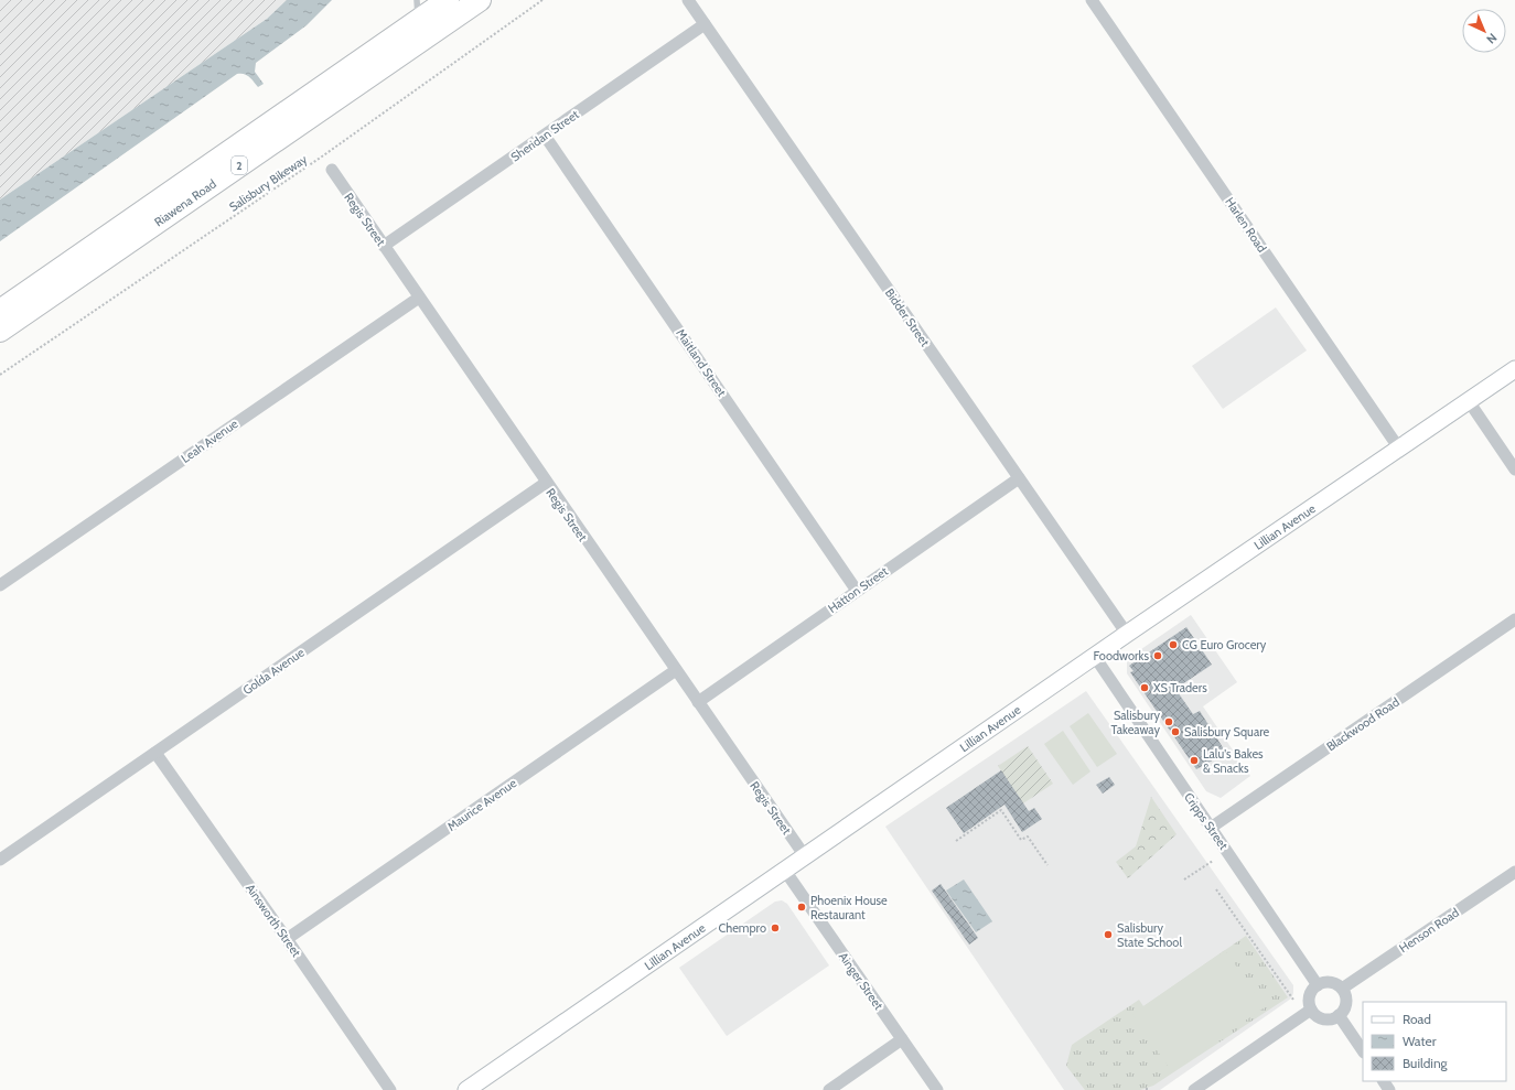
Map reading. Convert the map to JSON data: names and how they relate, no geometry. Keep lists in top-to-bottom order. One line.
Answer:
{"streets":{"highway":["2","Riawena Road"],"street":["Sheridan Street","Regis Street","Harlen Road","Bidder Street","Maitland Street","Leah Avenue","Lillian Avenue","Hatton Street","Golda Avenue","Blackwood Road","Maurice Avenue","Cripps Street","Ainsworth Street","Henson Road","Ainger Street"],"path":["Salisbury Bikeway"]},"crossings":[["Sheridan Street","Regis Street"],["Sheridan Street","Bidder Street"],["Sheridan Street","Maitland Street"],["Regis Street","Leah Avenue"],["Regis Street","Lillian Avenue"],["Regis Street","Hatton Street"],["Regis Street","Golda Avenue"],["Regis Street","Maurice Avenue"],["Harlen Road","Lillian Avenue"],["Bidder Street","Lillian Avenue"],["Bidder Street","Hatton Street"],["Maitland Street","Hatton Street"],["Lillian Avenue","Cripps Street"],["Lillian Avenue","Ainger Street"],["Golda Avenue","Ainsworth Street"],["Blackwood Road","Cripps Street"],["Maurice Avenue","Ainsworth Street"],["Cripps Street","Henson Road"]],"places":["CG Euro Grocery","Foodworks","XS Traders","Salisbury Takeaway","Salisbury Square","Lalu's Bakes & Snacks","Phoenix House Restaurant","Chempro","Salisbury State School"],"legend":["Road","Water","Building"],"north":"bottom right"}
